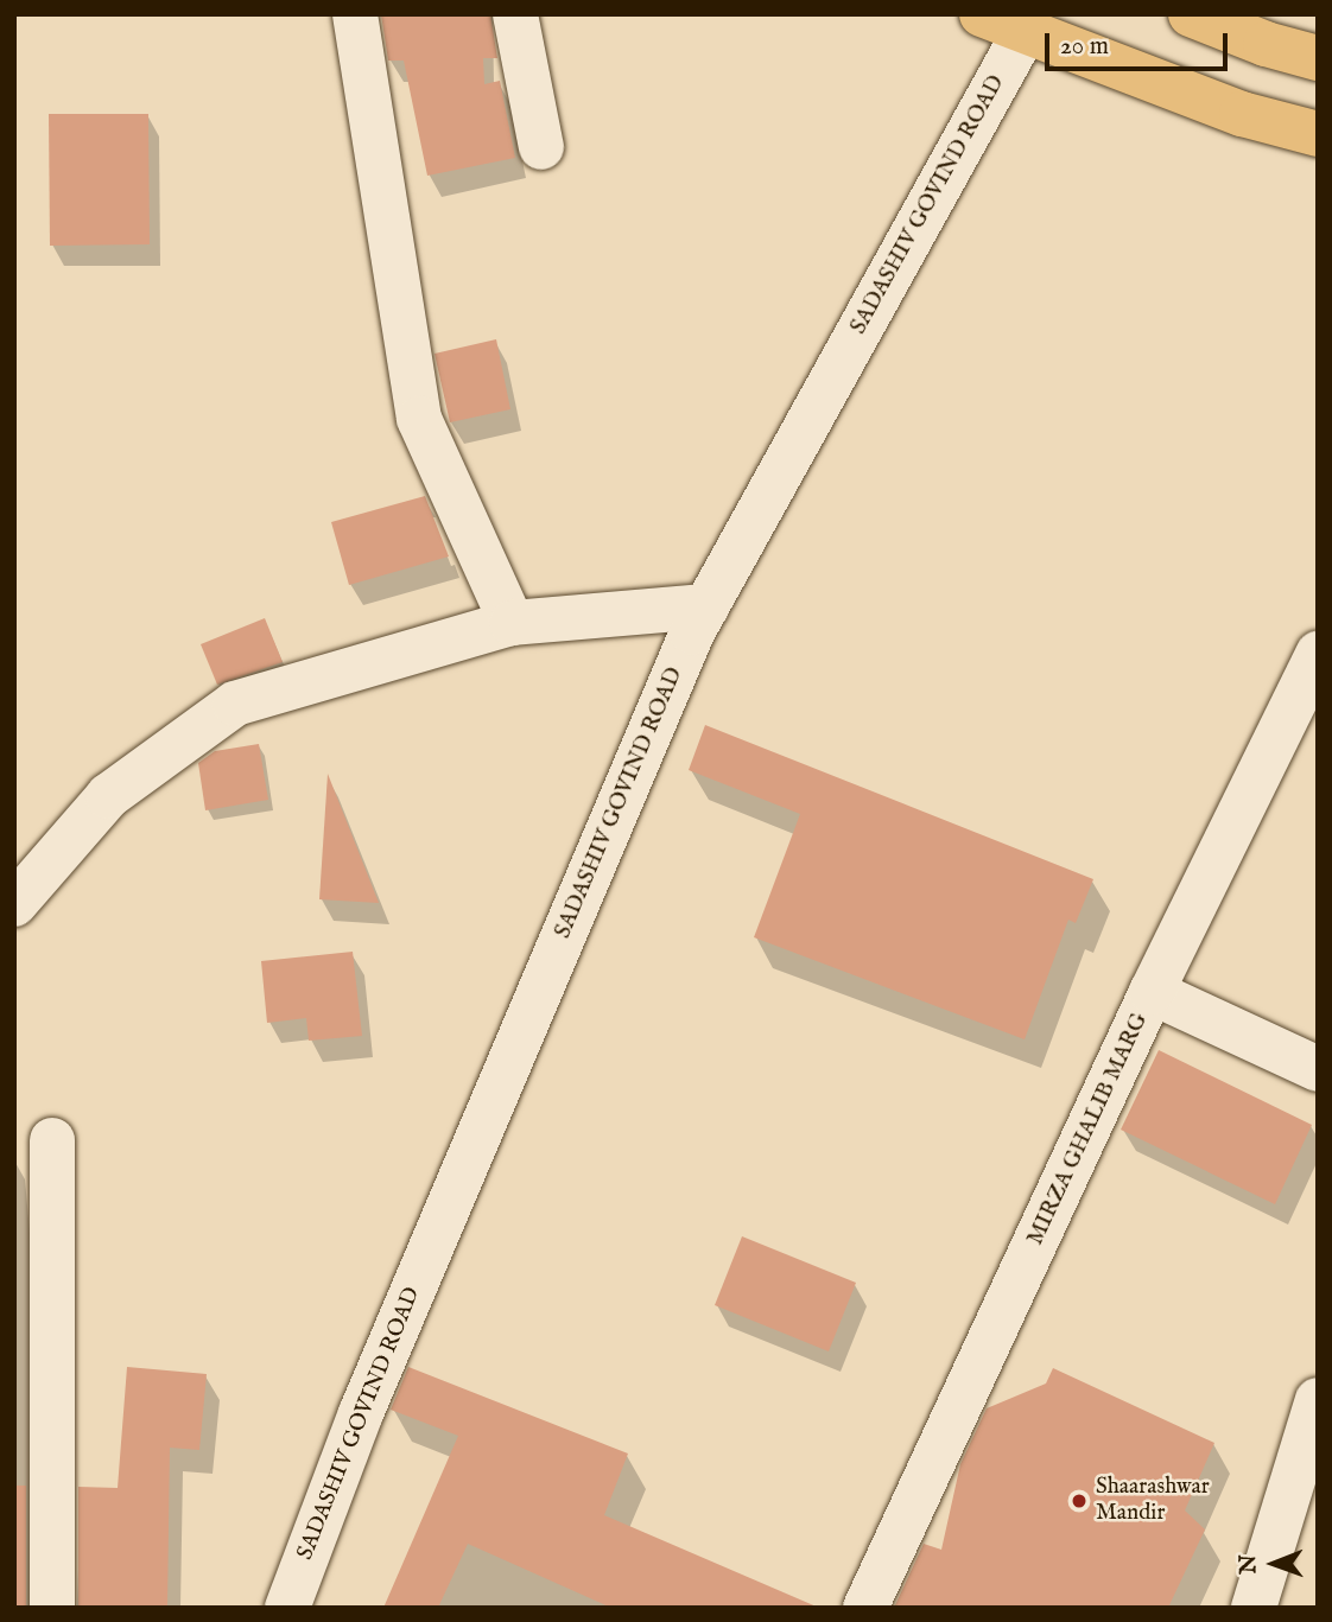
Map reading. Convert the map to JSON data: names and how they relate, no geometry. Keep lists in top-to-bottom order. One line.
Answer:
{"streets":{"street":["SADASHIV GOVIND ROAD","MIRZA GHALIB MARG"]},"places":["Shaarashwar Mandir"],"scale_bar":"20 m","north":"left"}
